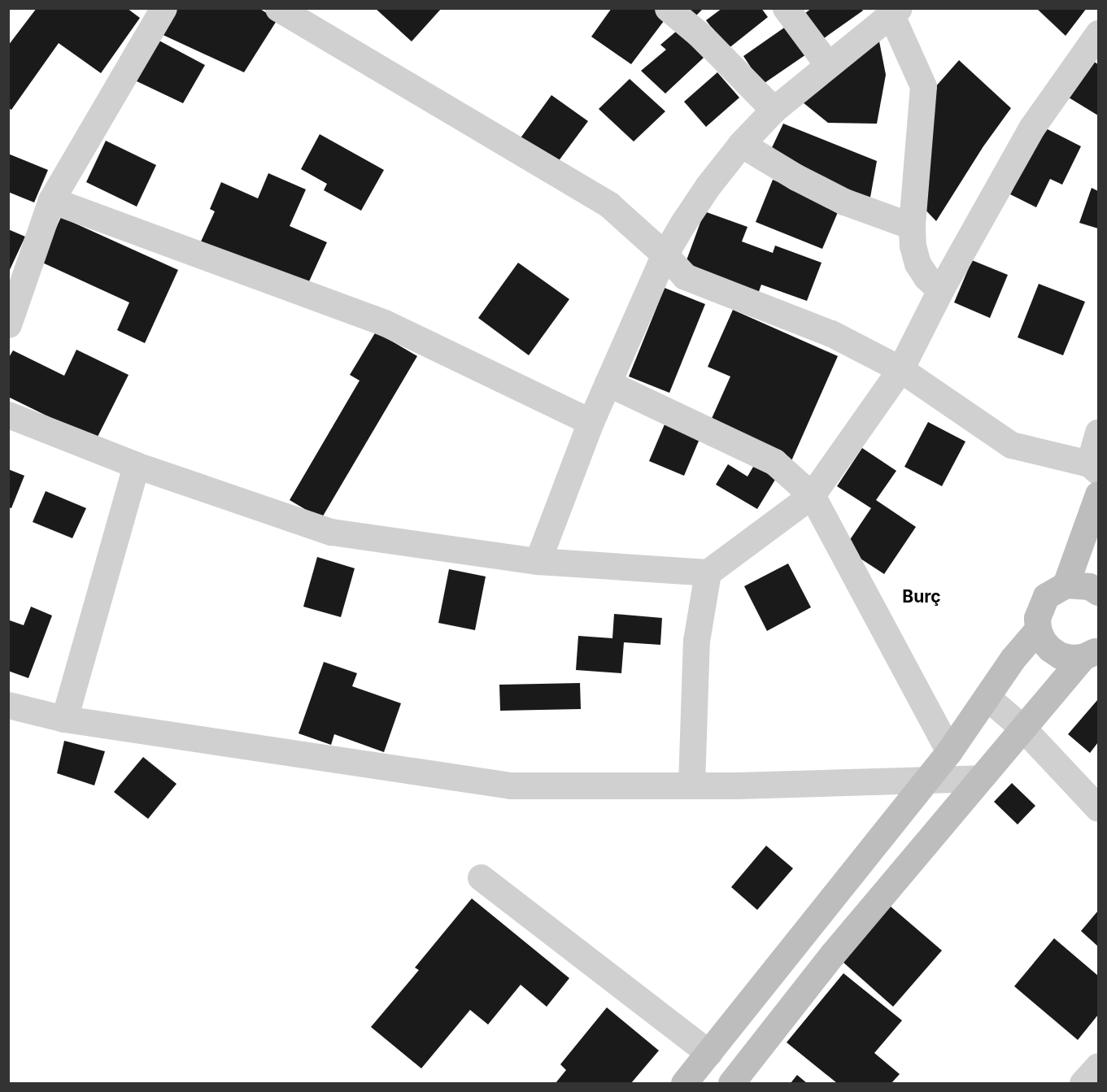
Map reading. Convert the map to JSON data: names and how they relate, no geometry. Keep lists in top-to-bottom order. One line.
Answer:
{"districts":["Burç"]}
